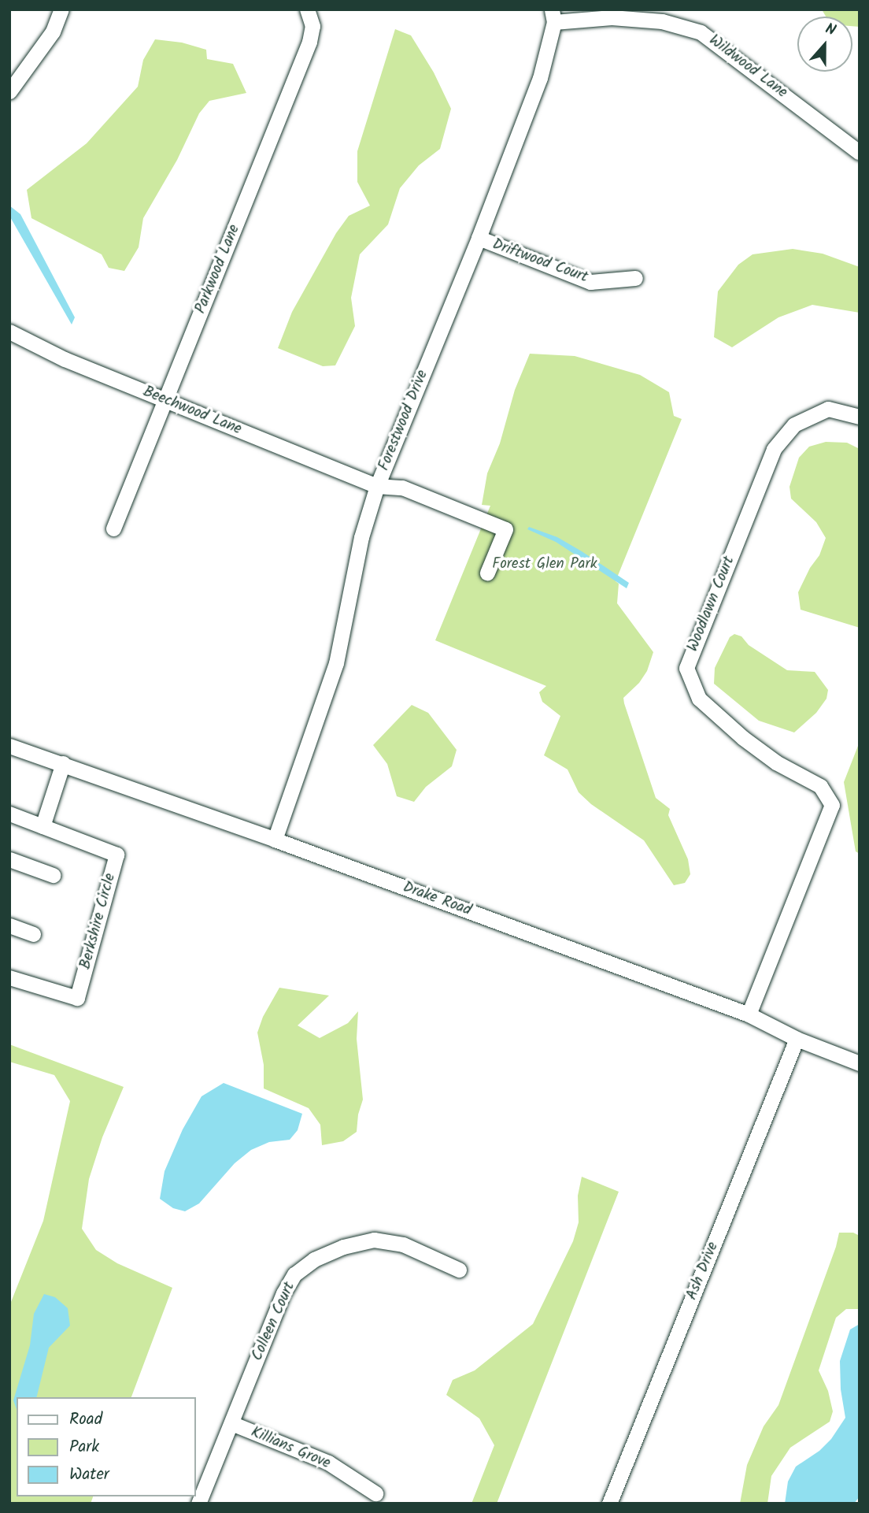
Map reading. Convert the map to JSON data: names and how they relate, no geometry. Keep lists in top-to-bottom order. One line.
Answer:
{"streets":{"street":["Wildwood Lane","Driftwood Court","Parkwood Lane","Beechwood Lane","Forestwood Drive","Woodlawn Court","Drake Road","Berkshire Circle","Ash Drive","Colleen Court","Killians Grove"]},"crossings":[["Wildwood Lane","Forestwood Drive"],["Driftwood Court","Forestwood Drive"],["Parkwood Lane","Beechwood Lane"],["Beechwood Lane","Forestwood Drive"],["Forestwood Drive","Drake Road"],["Woodlawn Court","Drake Road"],["Drake Road","Ash Drive"],["Colleen Court","Killians Grove"]],"parks":["Forest Glen Park"],"legend":["Road","Park","Water"],"north":"top"}
